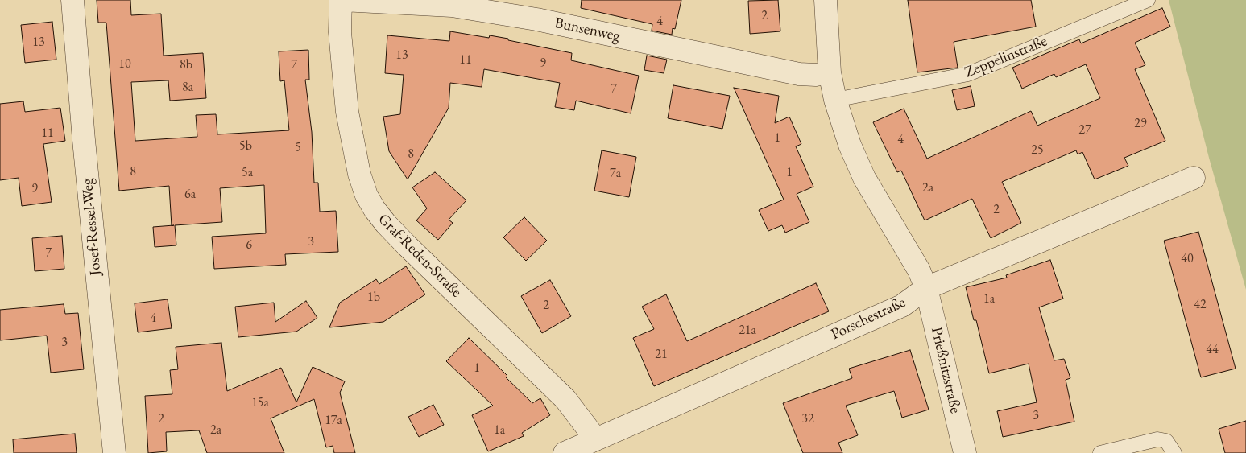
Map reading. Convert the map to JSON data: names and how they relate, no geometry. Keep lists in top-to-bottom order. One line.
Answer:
{"streets":{"street":["Bunsenweg","Josef-Ressel-Weg","Graf-Reden-Straße","Porschestraße","Prießnitzstraße"],"lane":["Zeppelinstraße"]},"crossings":[["Bunsenweg","Graf-Reden-Straße"],["Graf-Reden-Straße","Porschestraße"],["Porschestraße","Prießnitzstraße"]],"house_numbers":["2","4","13","13","11","9","10","8b","7","8a","7","29","27","11","1","4","5b","5","25","8","8","5a","1","7a","2a","9","6a","2","3","6","7","40","1b","1a","42","2","4","21a","3","44","21","1","15a","3","2","32","17a","2a","1a"]}
